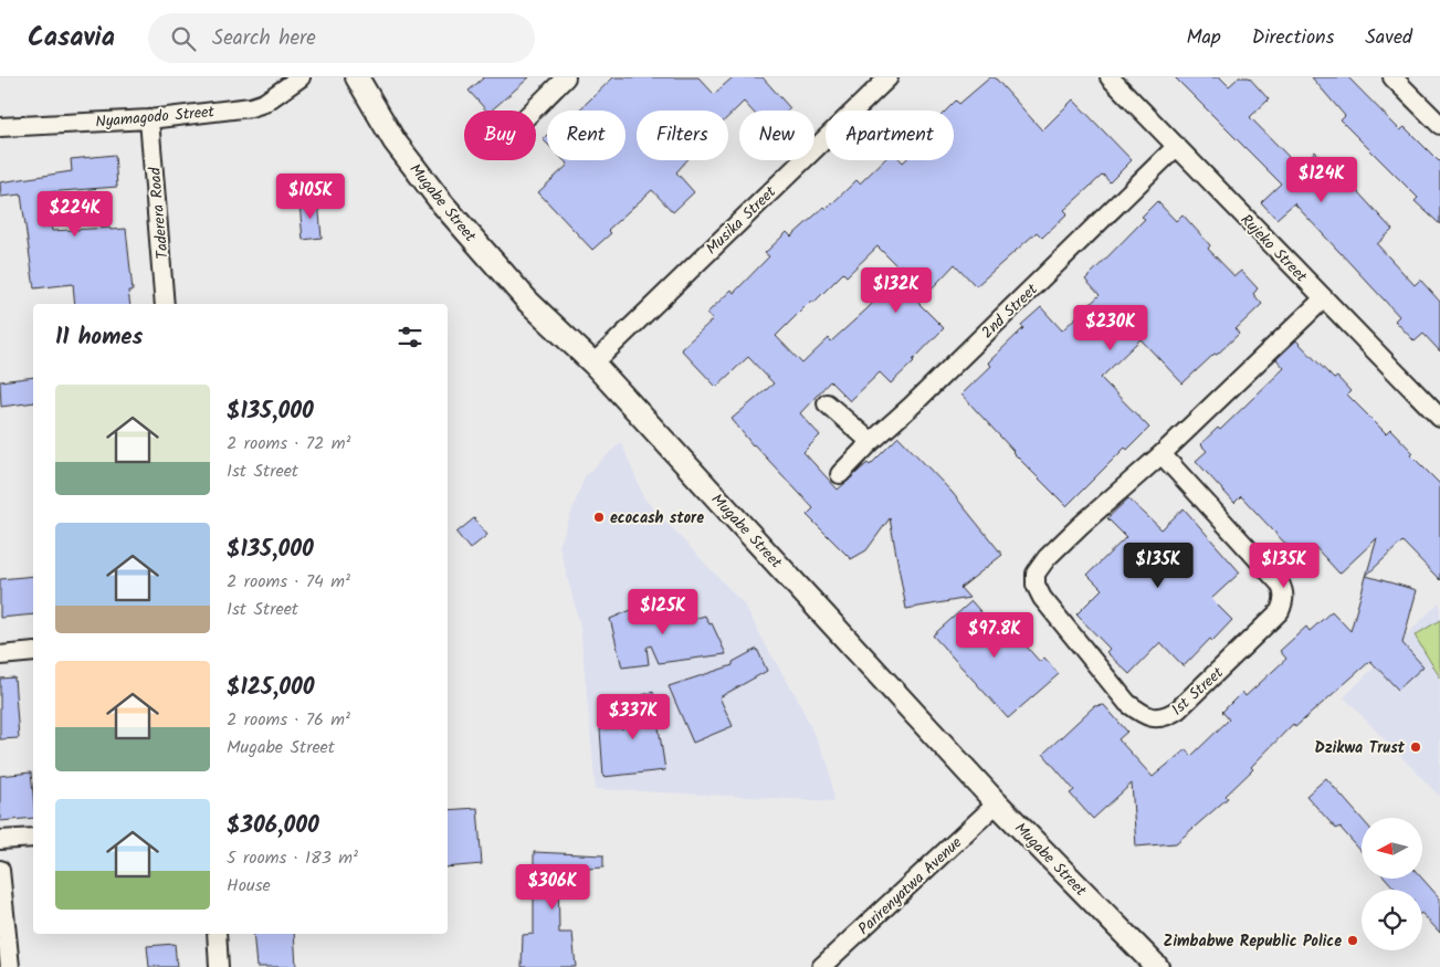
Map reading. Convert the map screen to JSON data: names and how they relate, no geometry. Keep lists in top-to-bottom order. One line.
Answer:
{"streets":{"street":["Nyamagodo Street","Mugabe Street","Taderera Road","Musika Street","Rujeko Street","2nd Street","1st Street","Parirenyatwa Avenue"]},"crossings":[["Nyamagodo Street","Taderera Road"],["Mugabe Street","Musika Street"],["Mugabe Street","Parirenyatwa Avenue"],["Rujeko Street","2nd Street"],["Rujeko Street","1st Street"]],"places":["ecocash store","Dzikwa Trust","Zimbabwe Republic Police"],"north":"left","page":{"header":"Casavia","search":"Search here","nav":["Map","Directions","Saved"],"chip":["Buy","Rent","Filters","New","Apartment"],"price":["$124K","$105K","$224K","$132K","$230K","$135K","$135K","$125K","$97.8K","$337K","$306K"],"heading":"11 homes","list":[{"name":"$135,000","note":"2 rooms · 72 m² · 1st Street"},{"name":"$135,000","note":"2 rooms · 74 m² · 1st Street"},{"name":"$125,000","note":"2 rooms · 76 m² · Mugabe Street"},{"name":"$306,000","note":"5 rooms · 183 m² · House"}]}}
